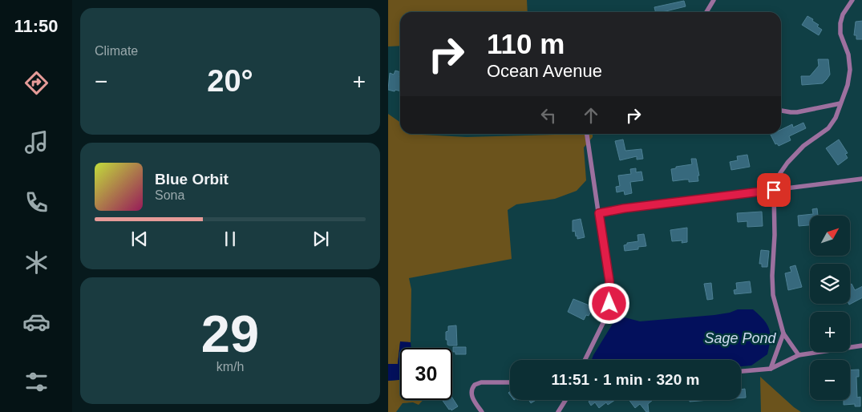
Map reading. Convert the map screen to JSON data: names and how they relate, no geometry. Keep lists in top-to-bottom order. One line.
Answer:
{"water":["Sage Pond"],"north":"top right","page":{"tabs":"11:50","tile":["Climate",["29","km/h"]],"turn":["110 m","Ocean Avenue"],"heat":["−","20°","+"],"song":["Blue Orbit","Sona"],"map_buttons":["+","−"],"limit":"30","trip":"11:51 · 1 min · 320 m"}}
